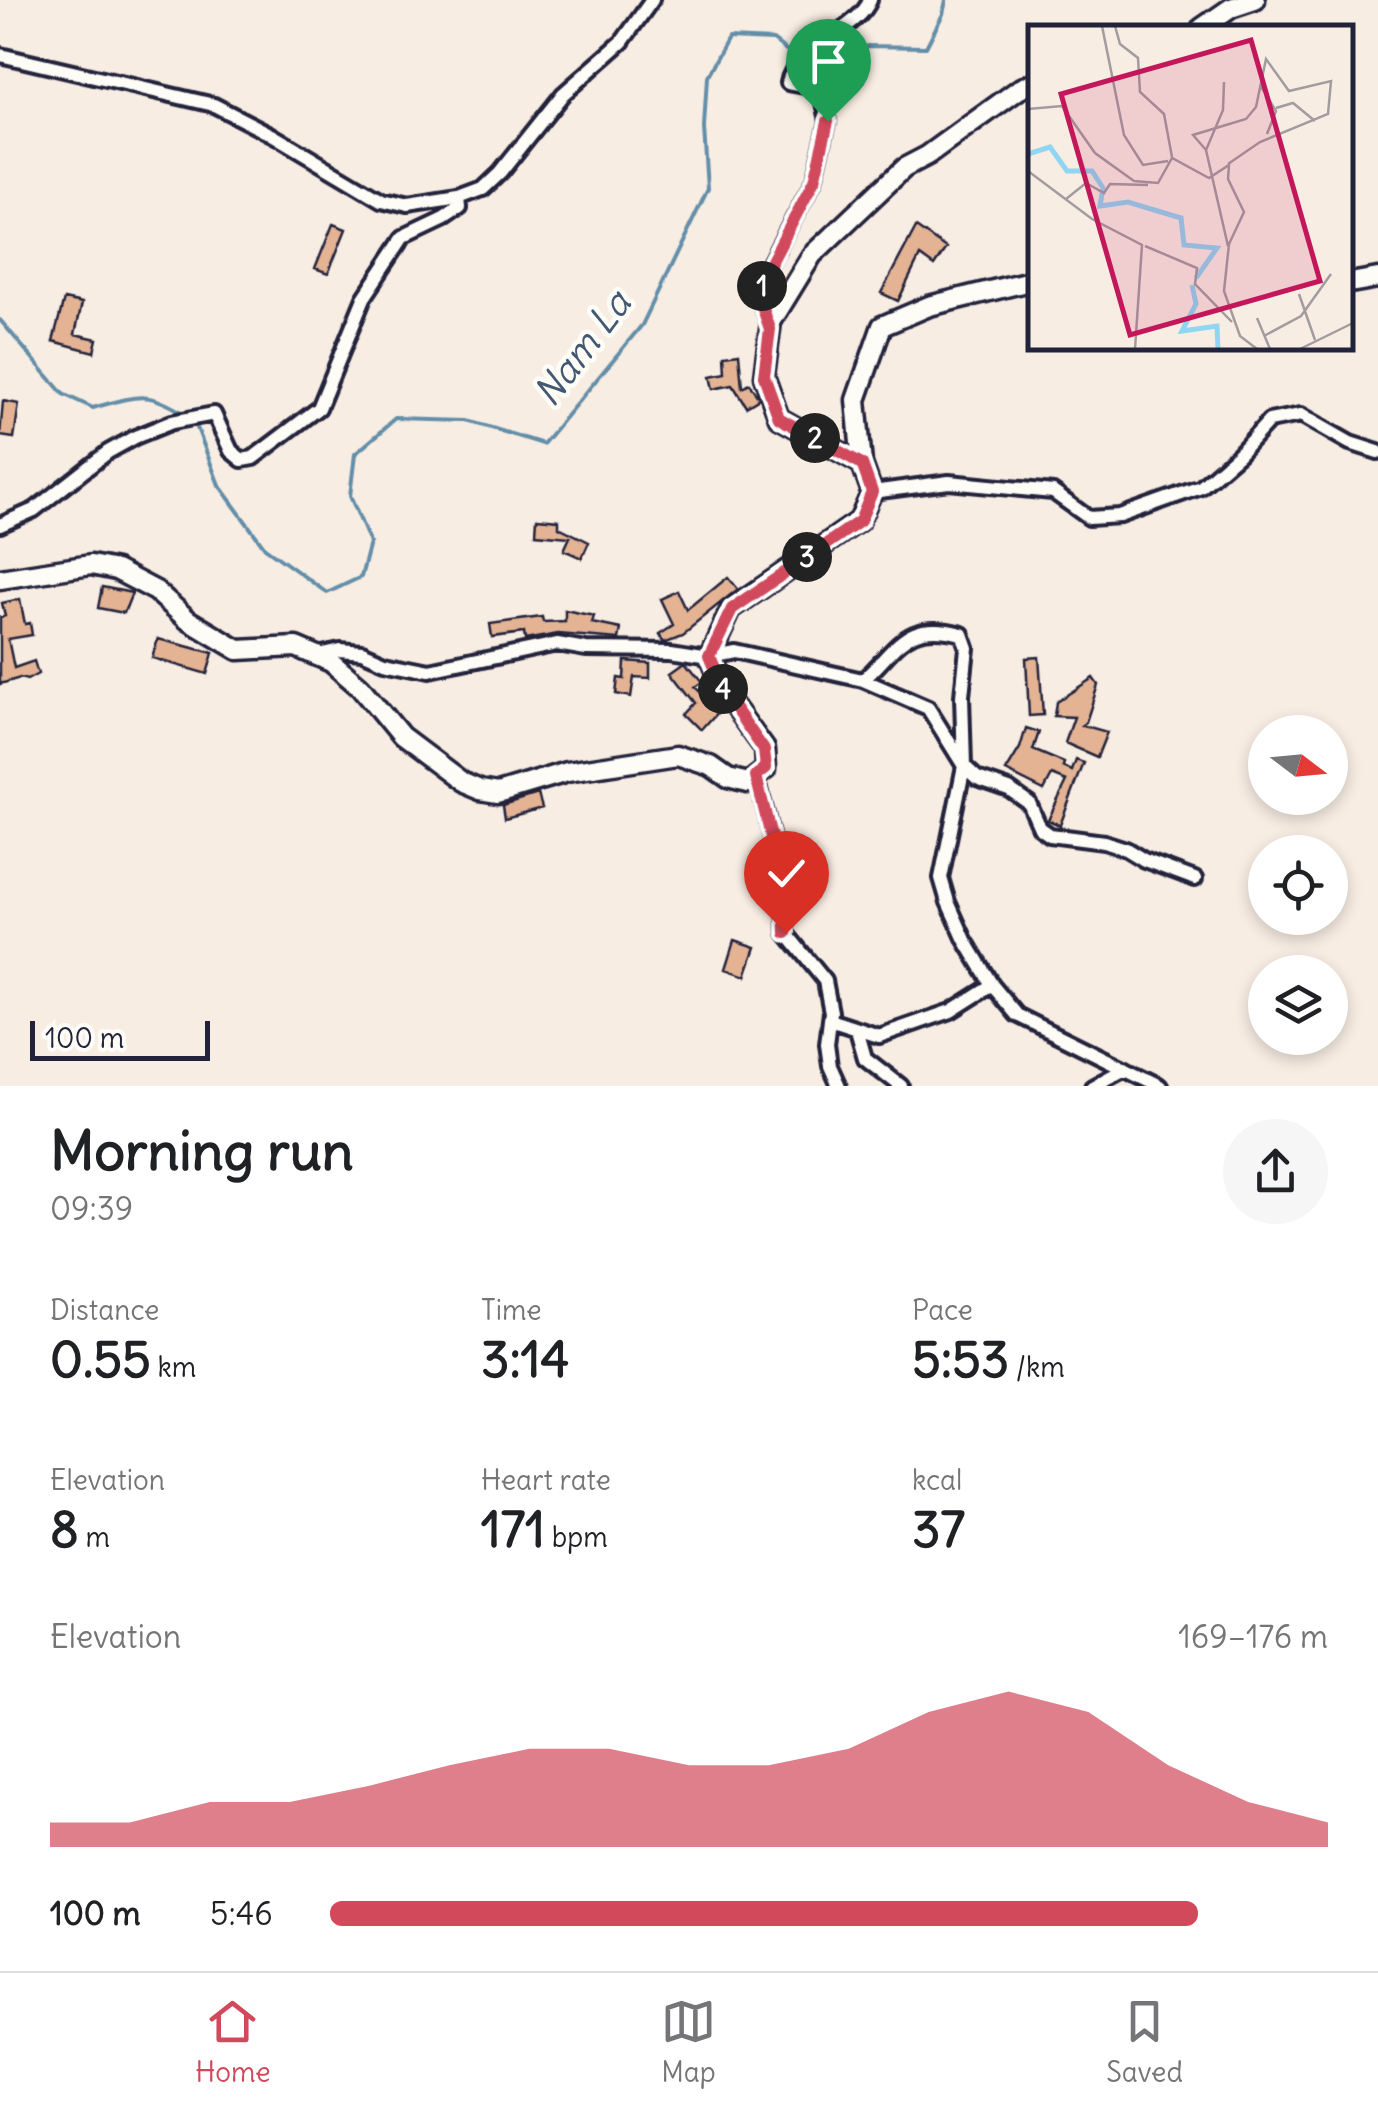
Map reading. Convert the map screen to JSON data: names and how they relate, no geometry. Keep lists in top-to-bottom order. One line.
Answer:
{"water":["Nam La"],"scale_bar":"100 m","north":"right","page":{"pins":["1","2","3","4"],"scale":"100 m","heading":["Morning run","09:39"],"stats":[["Distance","0.55 km"],["Time","3:14"],["Pace","5:53 /km"],["Elevation","8 m"],["Heart rate","171 bpm"],["kcal","37"]],"chart":["Elevation","169–176 m"],"list":[{"name":"100 m","note":"5:46"}],"tabs":["Home","Map","Saved"]}}
